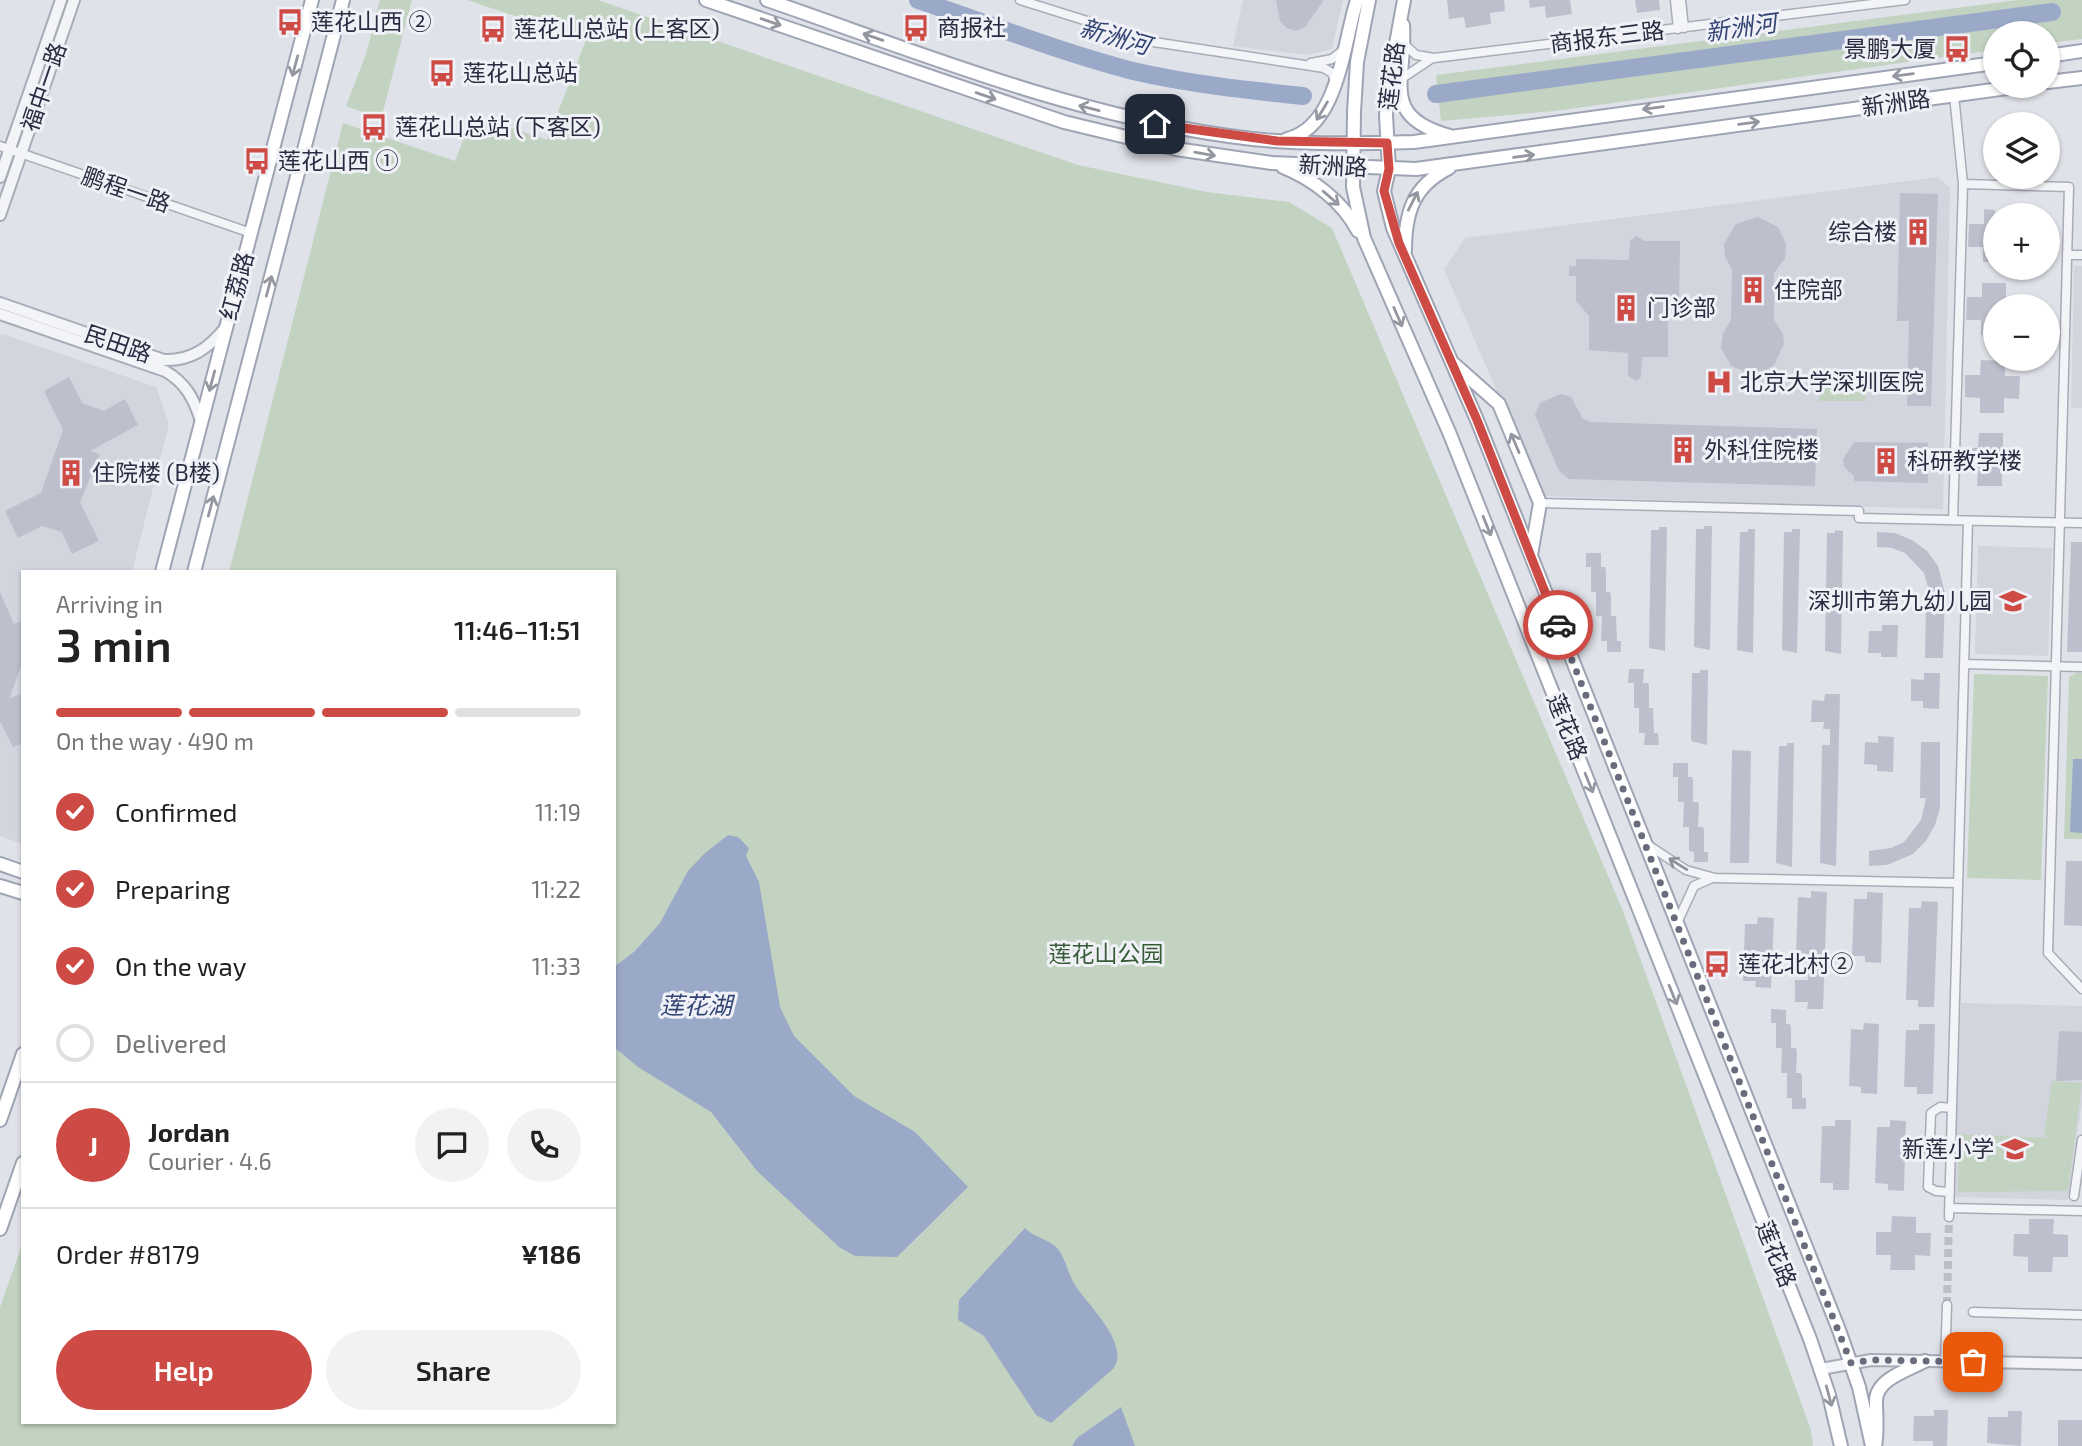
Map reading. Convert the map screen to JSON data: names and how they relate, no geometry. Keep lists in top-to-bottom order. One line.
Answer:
{"streets":{"main road":["莲花路","新洲路","红荔路"],"street":["商报东三路","福中一路","鹏程一路","民田路"]},"crossings":[["莲花路","新洲路"],["福中一路","鹏程一路"],["鹏程一路","红荔路"],["红荔路","民田路"]],"water":["新洲河","莲花湖"],"parks":["莲花山公园"],"places":{"bus stop":["莲花山西 ②","商报社","莲花山总站 (上客区)","景鹏大厦","莲花山总站","莲花山总站 (下客区)","莲花山西 ①","莲花北村②"],"building":["综合楼","住院部","门诊部","外科住院楼","科研教学楼","住院楼 (B楼)"],"hospital":["北京大学深圳医院"],"school or university":["深圳市第九幼儿园","新莲小学"]},"page":{"map_buttons":["+","−"],"heading":["3 min","Arriving in","11:46–11:51"],"panel":["Jordan","Courier · 4.6","Order #8179","¥186"],"bar":"On the way · 490 m","list":[["Confirmed","11:19"],["Preparing","11:22"],["On the way","11:33"],"Delivered"],"round":"J","buttons":["Help","Share"]}}
